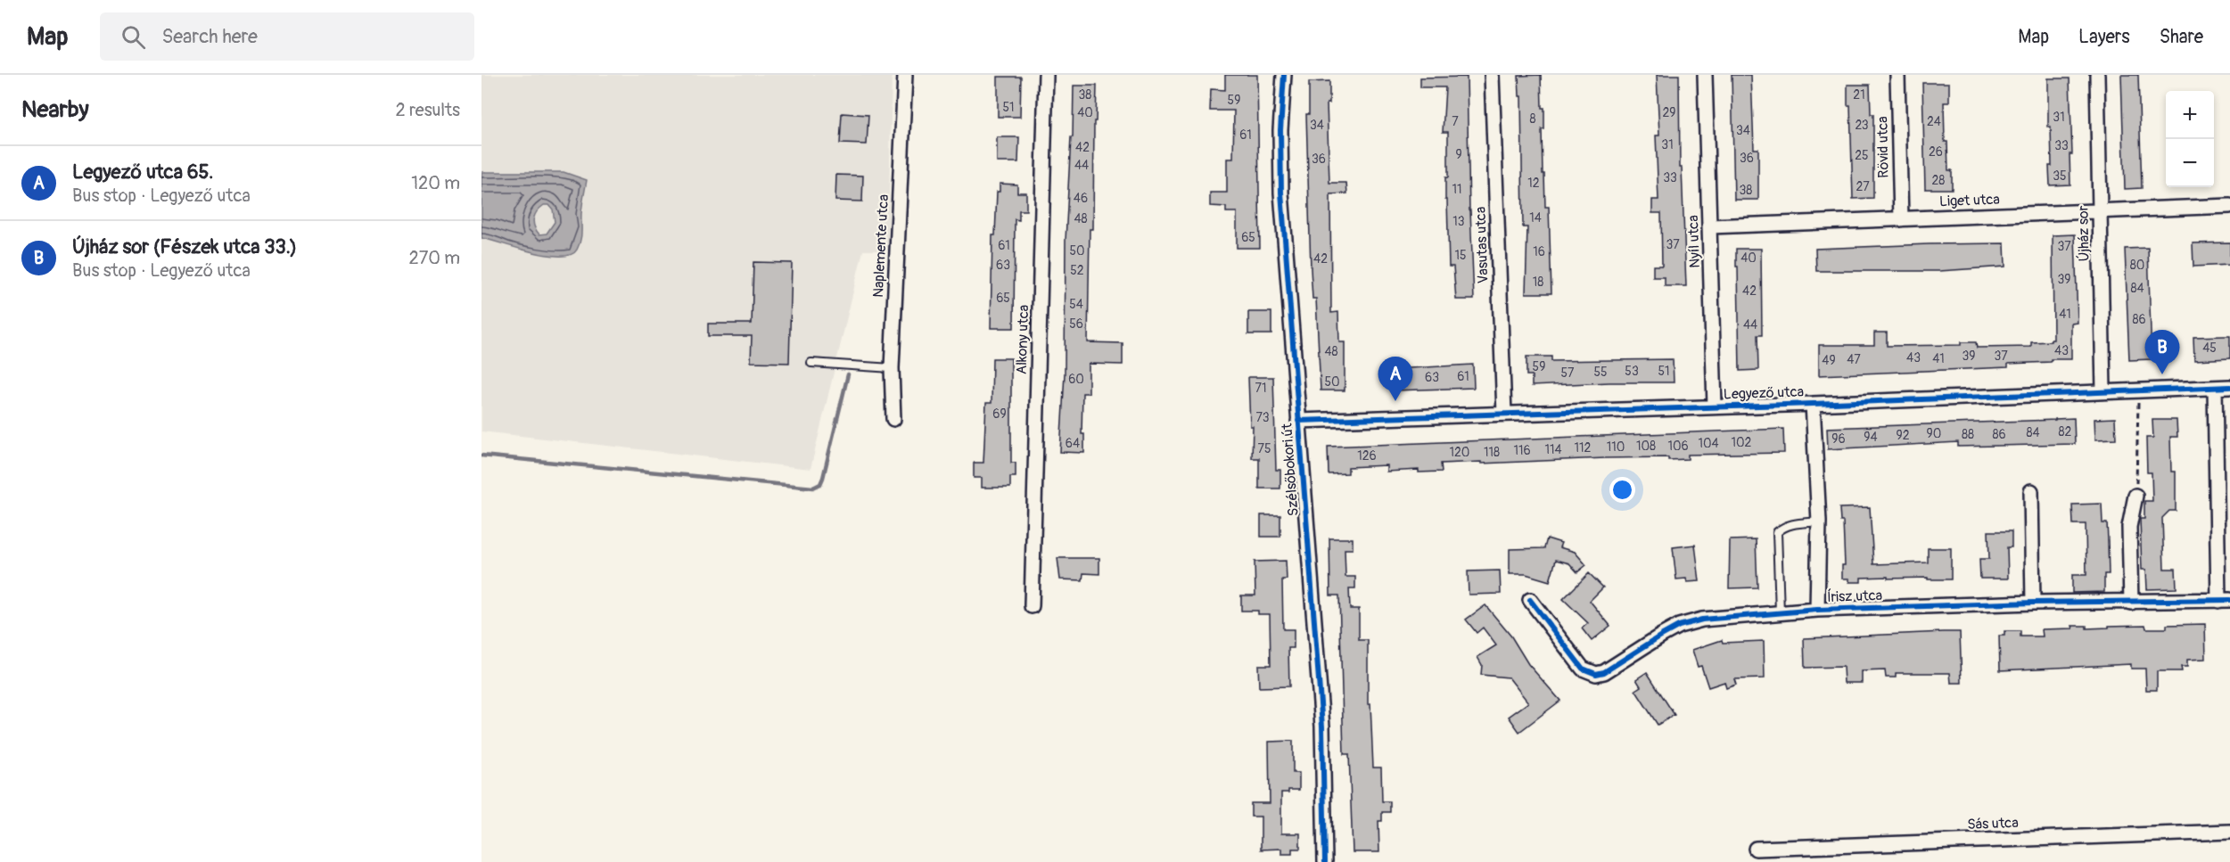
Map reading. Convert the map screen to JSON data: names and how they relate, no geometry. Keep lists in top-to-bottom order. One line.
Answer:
{"streets":{"street":["Rövid utca","Liget utca","Újház sor","Nyíl utca","Vasutas utca","Naplemente utca","Alkony utca","Legyező utca","Szélsőbokori út","Írisz utca","Sás utca"]},"crossings":[["Rövid utca","Liget utca"],["Liget utca","Újház sor"],["Liget utca","Nyíl utca"],["Újház sor","Legyező utca"],["Nyíl utca","Legyező utca"],["Vasutas utca","Legyező utca"],["Legyező utca","Szélsőbokori út"],["Legyező utca","Írisz utca"]],"house_numbers":["38","21","59","51","40","29","31","8","7","24","34","23","34","61","31","33","42","26","9","25","36","36","44","35","33","28","12","27","11","38","46","14","48","13","65","37","61","37","50","16","15","40","42","63","80","52","39","18","84","42","65","54","41","86","56","44","45","43","48","39","37","43","41","47","49","59","53","51","55","57","61","63","60","50","71","69","73","82","84","90","88","86","92","94","96","102","64","104","108","106","110","112","75","114","116","120","118","126"],"page":{"header":"Map","search":"Search here","nav":["Map","Layers","Share"],"heading":["Nearby","2 results"],"map_buttons":["+","−"],"list":[{"mark":"A","name":"Legyező utca 65.","note":"Bus stop · Legyező utca","value":"120 m"},{"mark":"B","name":"Újház sor (Fészek utca 33.)","note":"Bus stop · Legyező utca","value":"270 m"}],"pins":["B","A"]}}
